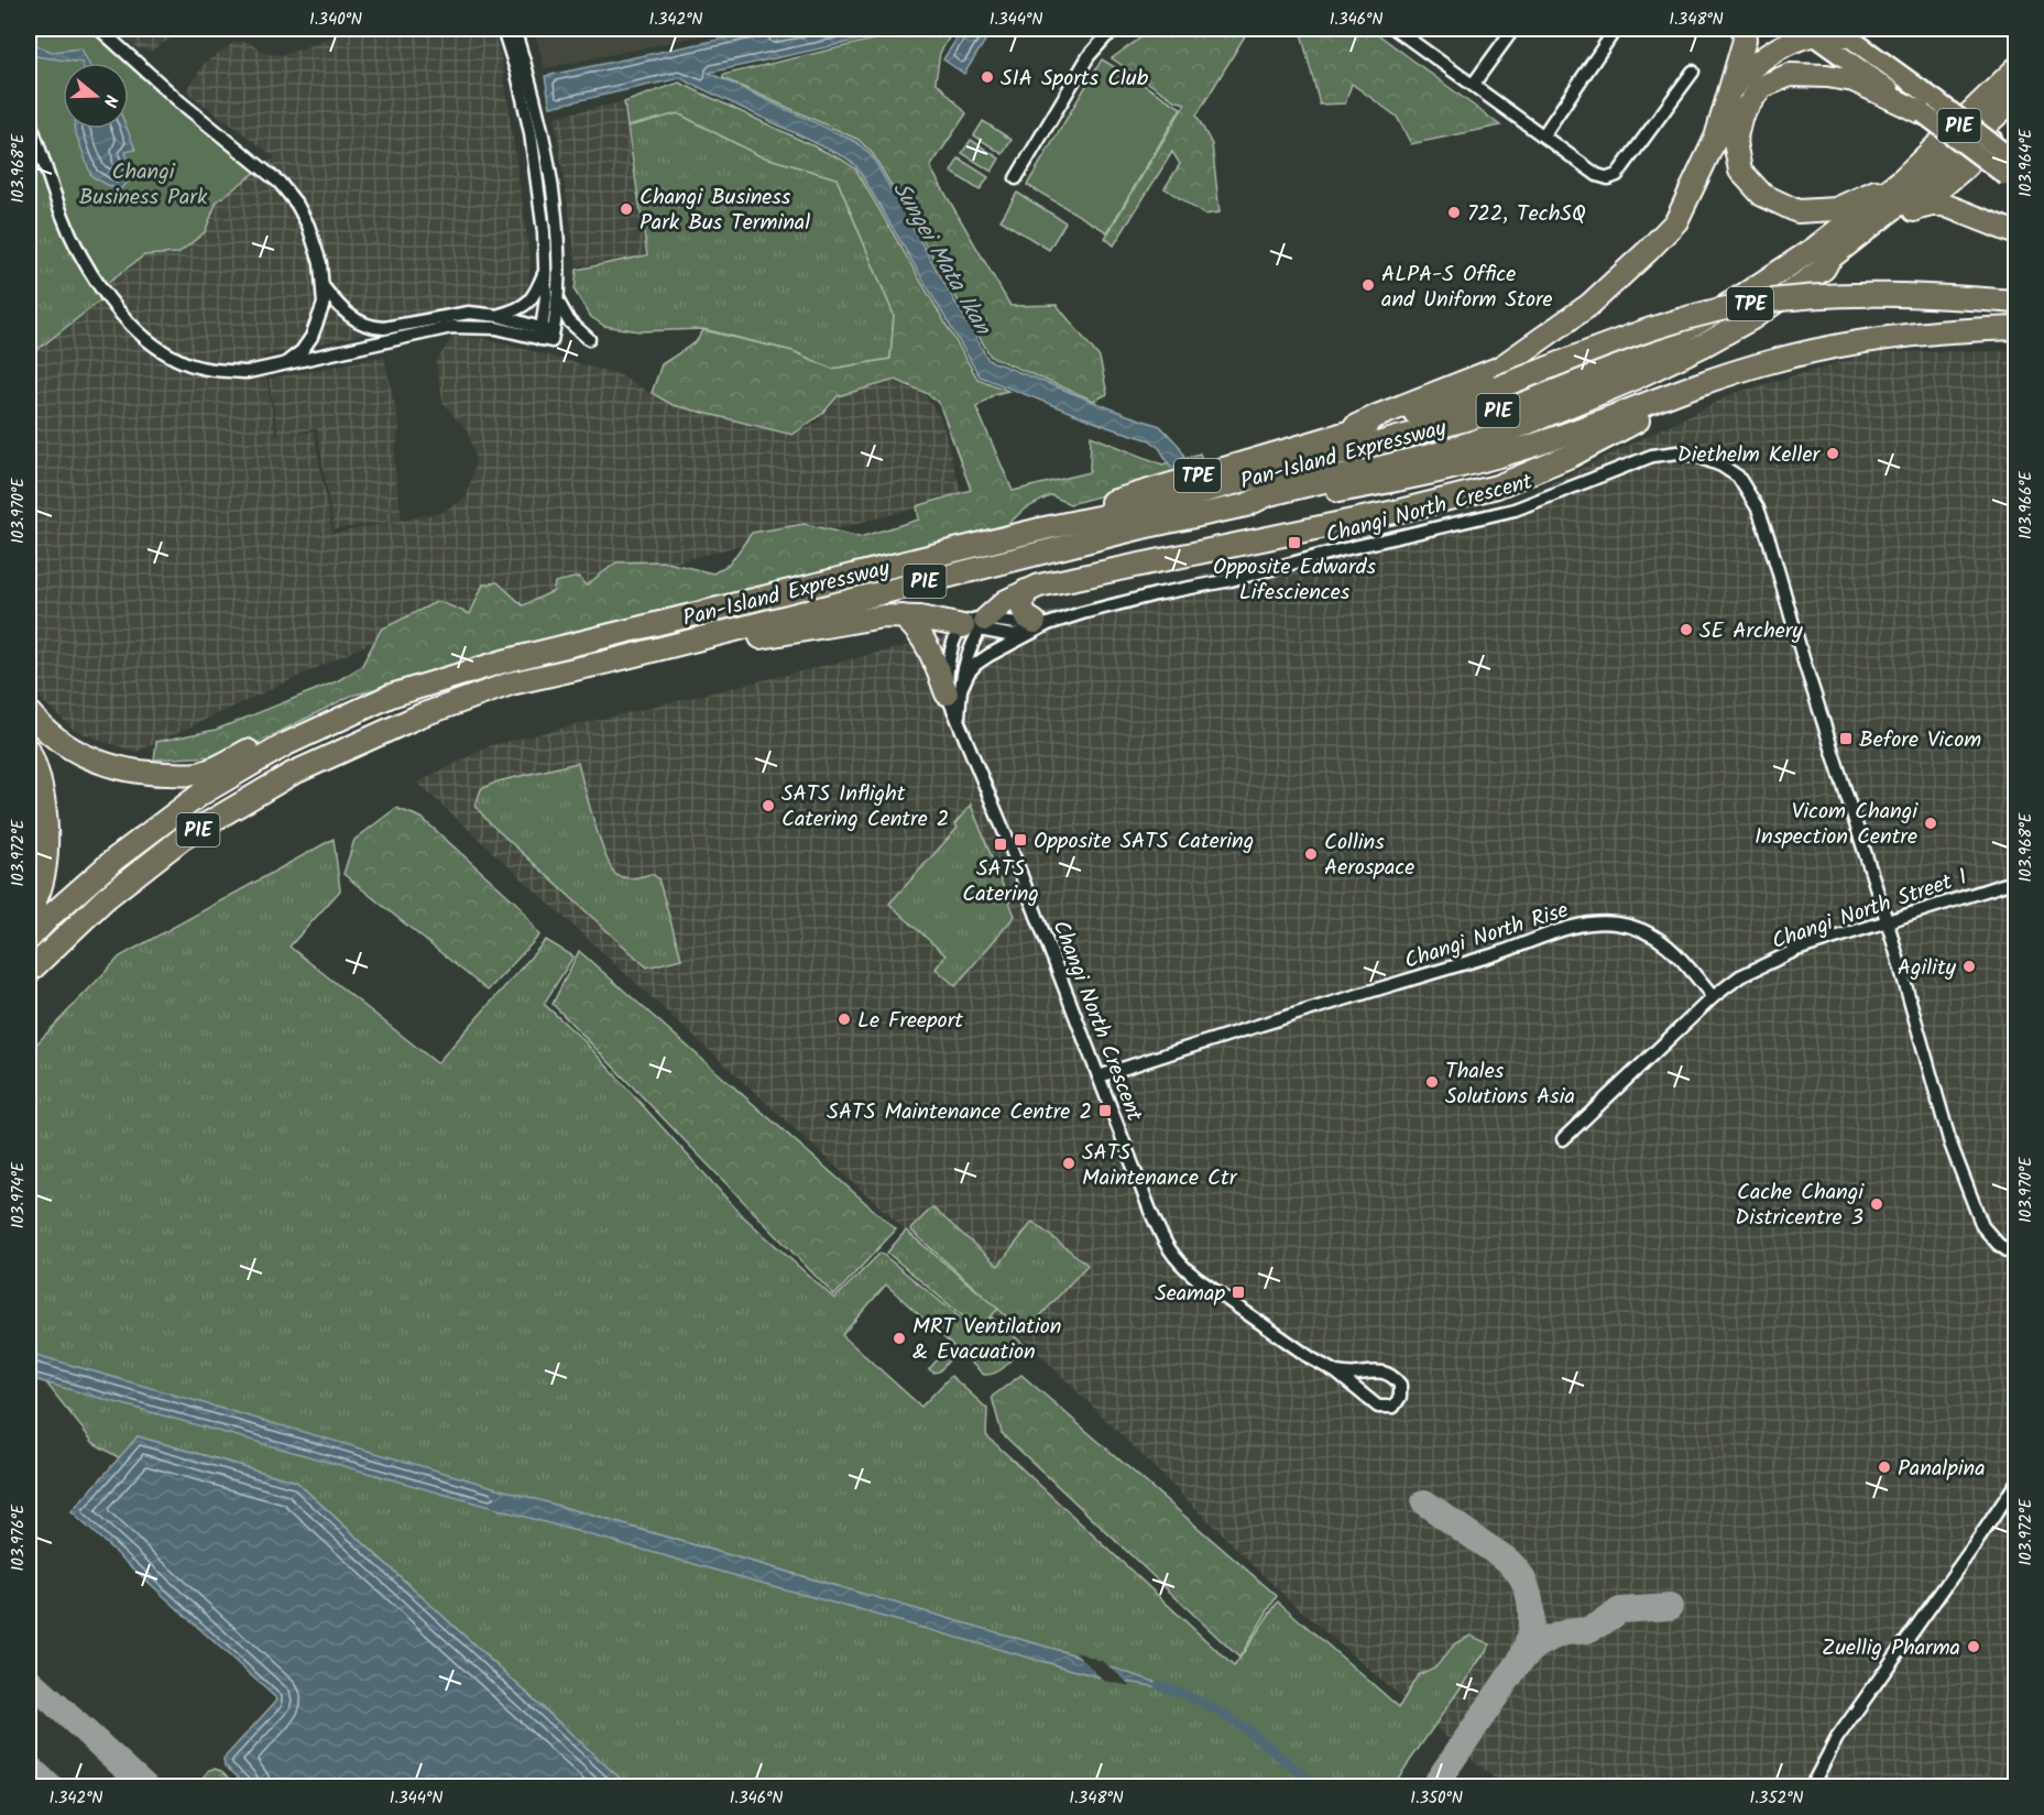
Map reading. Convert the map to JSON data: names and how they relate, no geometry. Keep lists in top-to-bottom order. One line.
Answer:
{"streets":{"highway":["PIE","TPE","Pan-Island Expressway"],"street":["Changi North Crescent","Changi North Street 1","Changi North Rise"]},"crossings":[["TPE","Pan-Island Expressway"],["Changi North Crescent","Changi North Street 1"],["Changi North Crescent","Changi North Rise"],["Changi North Street 1","Changi North Rise"]],"water":["Sungei Mata Ikan"],"parks":["Changi Business Park"],"places":{"other":["SIA Sports Club","Changi Business Park Bus Terminal","722, TechSQ","ALPA-S Office and Uniform Store","Diethelm Keller","SE Archery","SATS Inflight Catering Centre 2","Vicom Changi Inspection Centre","Collins Aerospace","Agility","Le Freeport","Thales Solutions Asia","SATS Maintenance Ctr","Cache Changi Districentre 3","MRT Ventilation & Evacuation","Panalpina","Zuellig Pharma"],"transit":["Opposite Edwards Lifesciences","Before Vicom","Opposite SATS Catering","SATS Catering","SATS Maintenance Centre 2","Seamap"]},"north":"right","coordinates":["1.340°N","1.342°N","1.344°N","1.346°N","1.348°N","103.964°E","103.968°E","103.966°E","103.970°E","103.972°E","103.974°E","103.976°E","1.350°N","1.352°N"]}
